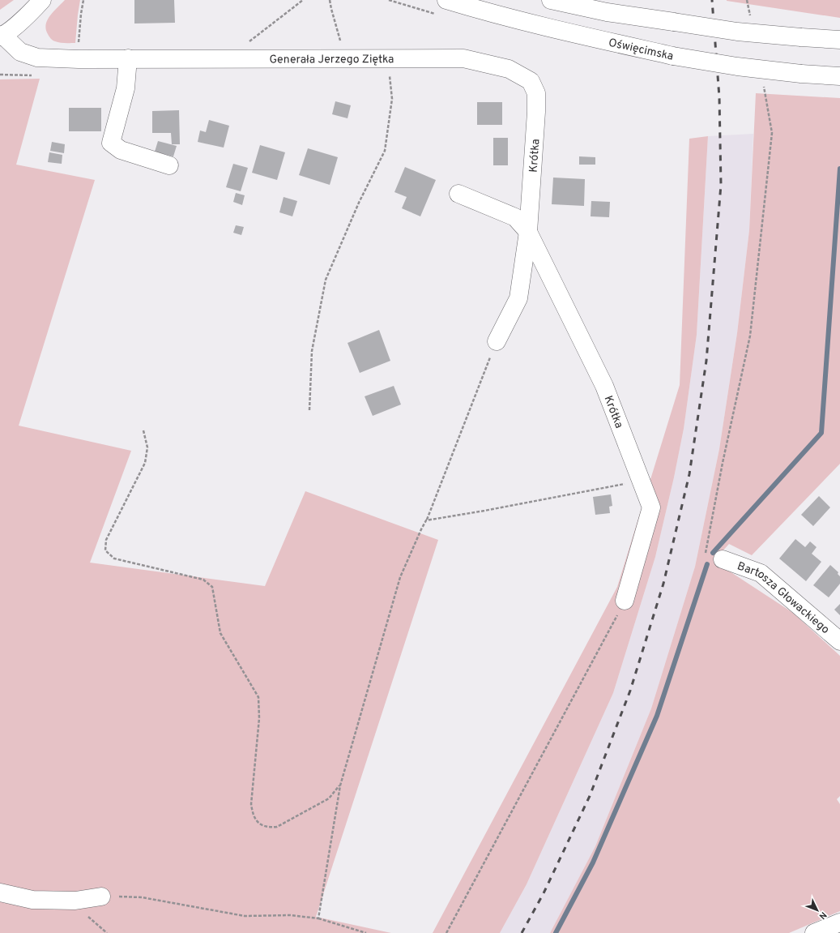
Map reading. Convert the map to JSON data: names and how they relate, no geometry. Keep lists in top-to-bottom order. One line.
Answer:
{"streets":{"street":["Oświęcimska","Generała Jerzego Ziętka","Krótka","Bartosza Głowackiego"]},"crossings":[["Generała Jerzego Ziętka","Krótka"]],"north":"bottom right"}
